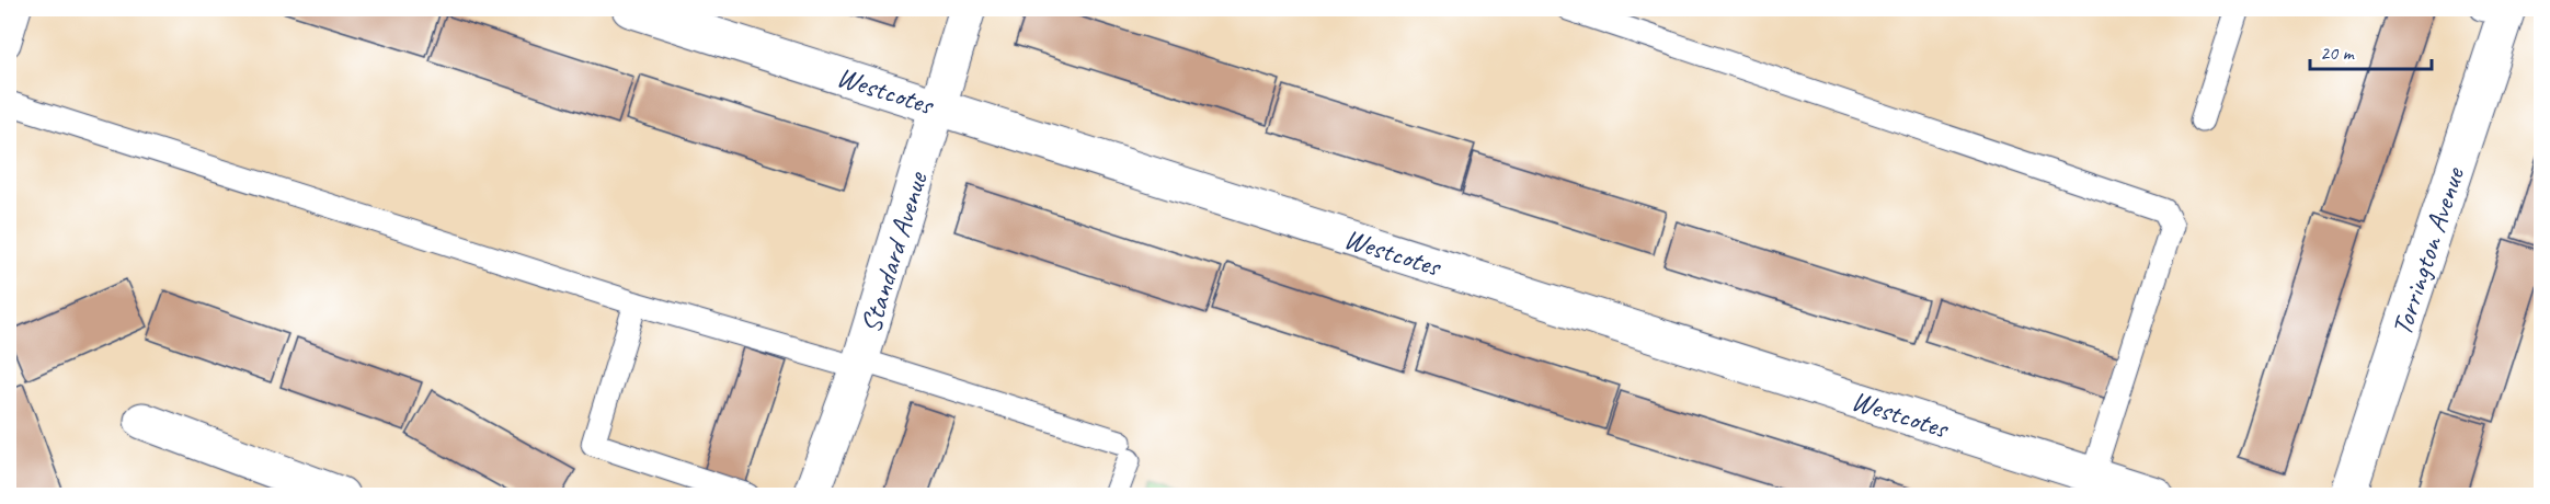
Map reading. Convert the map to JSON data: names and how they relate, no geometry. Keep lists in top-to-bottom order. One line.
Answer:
{"streets":{"street":["Westcotes","Torrington Avenue","Standard Avenue"]},"crossings":[["Westcotes","Standard Avenue"]],"scale_bar":"20 m"}
